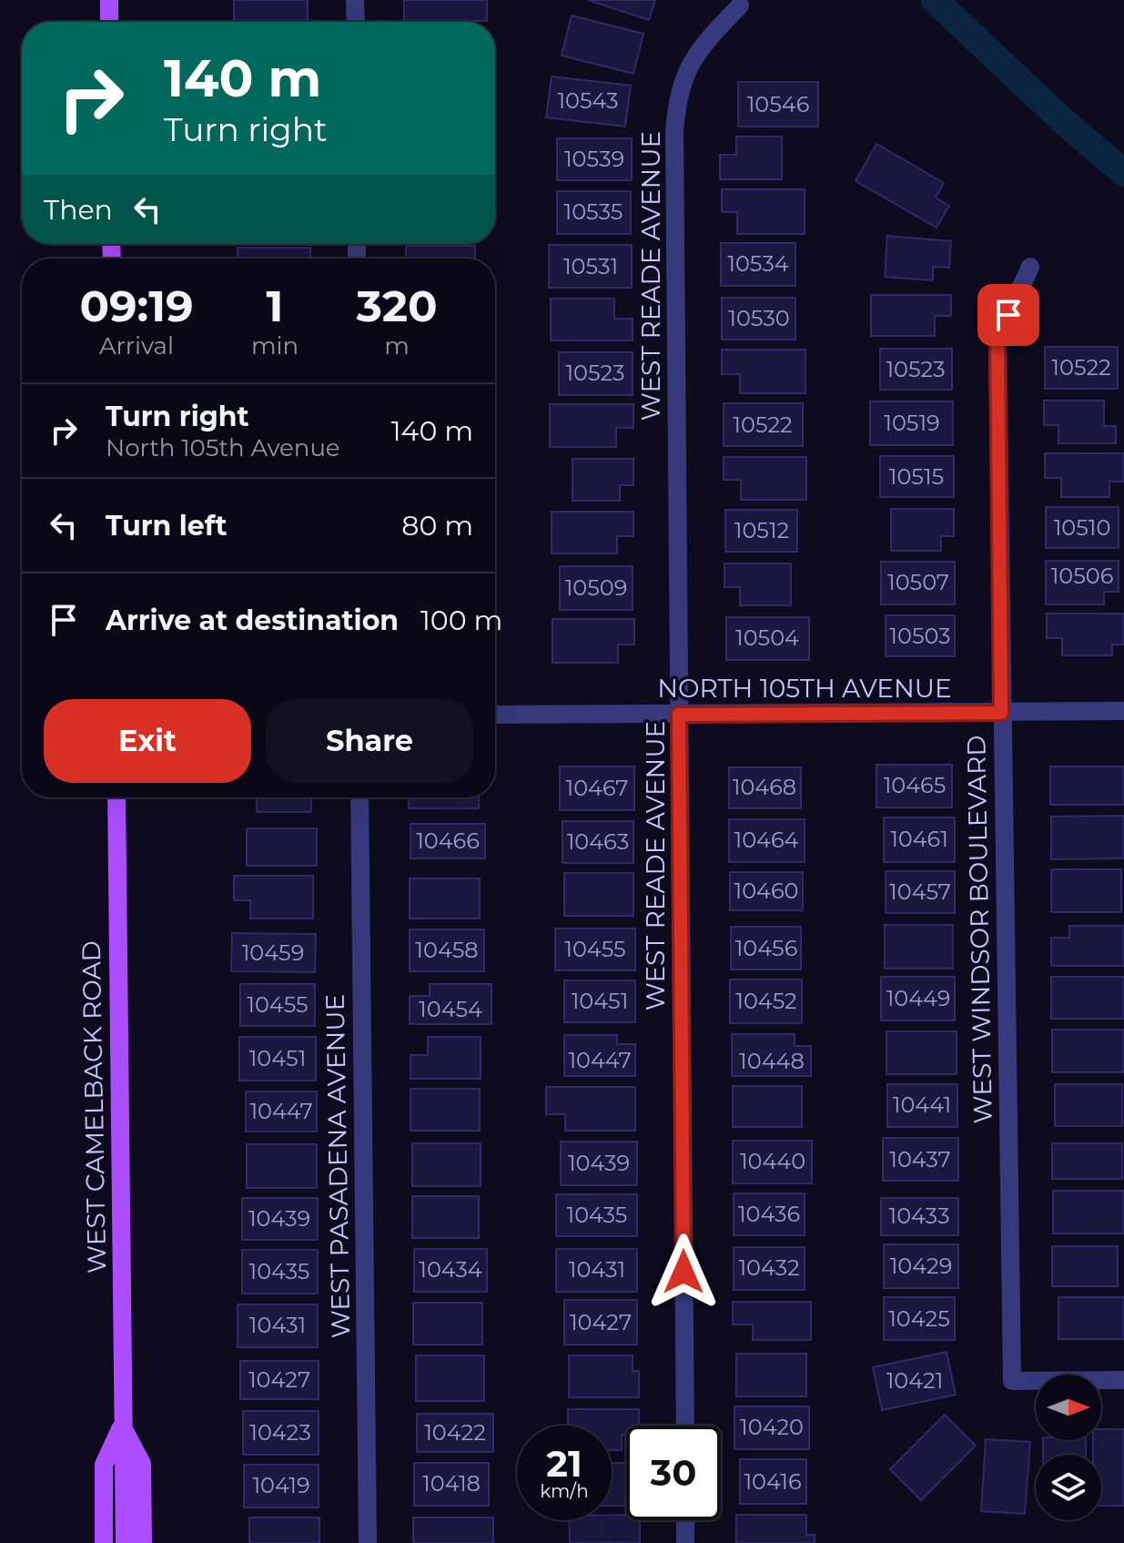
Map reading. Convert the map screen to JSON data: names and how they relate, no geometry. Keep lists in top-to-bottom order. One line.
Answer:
{"streets":{"main road":["WEST CAMELBACK ROAD"],"street":["WEST READE AVENUE","NORTH 105TH AVENUE","WEST WINDSOR BOULEVARD","WEST PASADENA AVENUE"]},"crossings":[["WEST READE AVENUE","NORTH 105TH AVENUE"],["NORTH 105TH AVENUE","WEST WINDSOR BOULEVARD"]],"house_numbers":["10543","10546","10539","10535","10534","10531","10530","10522","10523","10523","10519","10522","10515","10510","10512","10506","10507","10509","10503","10504","10465","10468","10467","10461","10464","10466","10463","10460","10457","10456","10455","10458","10459","10449","10451","10452","10455","10454","10451","10447","10448","10441","10447","10437","10440","10439","10436","10435","10433","10439","10429","10432","10434","10431","10435","10425","10427","10431","10427","10421","10420","10423","10422","10416","10418","10419"],"north":"right","page":{"turn":["140 m","Turn right"],"then":"Then","eta":["09:19","Arrival","1","min","320","m"],"list":[{"name":"Turn right","note":"North 105th Avenue","value":"140 m"},{"name":"Turn left","value":"80 m"},{"name":"Arrive at destination","value":"100 m"}],"buttons":["Exit","Share"],"speed":"21 km/h","limit":"30"}}
